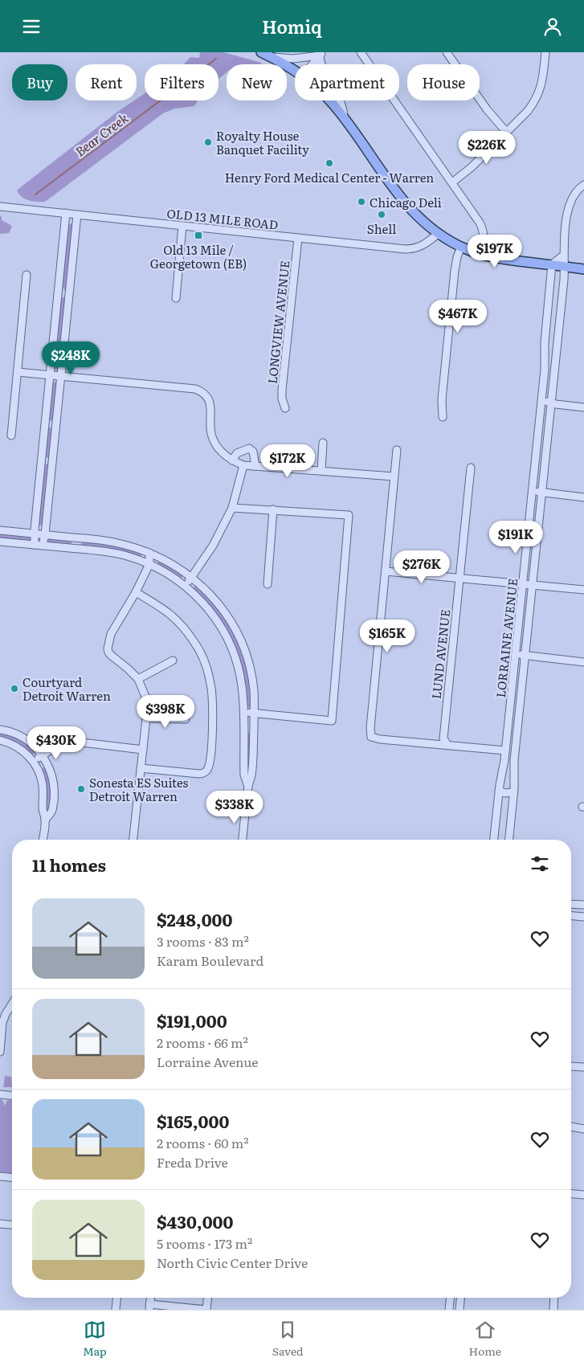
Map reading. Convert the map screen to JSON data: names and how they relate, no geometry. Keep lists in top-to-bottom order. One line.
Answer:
{"streets":{"street":["OLD 13 MILE ROAD","LONGVIEW AVENUE","LORRAINE AVENUE","LUND AVENUE"]},"crossings":[["OLD 13 MILE ROAD","LONGVIEW AVENUE"]],"water":["Bear Creek"],"places":{"other":["Royalty House Banquet Facility","Henry Ford Medical Center - Warren","Chicago Deli","Shell","Courtyard Detroit Warren","Sonesta ES Suites Detroit Warren"],"transit":["Old 13 Mile / Georgetown (EB)"]},"page":{"header":"Homiq","chip":["Buy","Rent","Filters","New","Apartment","House"],"price":["$226K","$197K","$467K","$248K","$172K","$191K","$276K","$165K","$398K","$430K","$338K"],"heading":"11 homes","list":[{"name":"$248,000","note":"3 rooms · 83 m² · Karam Boulevard"},{"name":"$191,000","note":"2 rooms · 66 m² · Lorraine Avenue"},{"name":"$165,000","note":"2 rooms · 60 m² · Freda Drive"},{"name":"$430,000","note":"5 rooms · 173 m² · North Civic Center Drive"}],"tabs":["Map","Saved","Home"]}}
